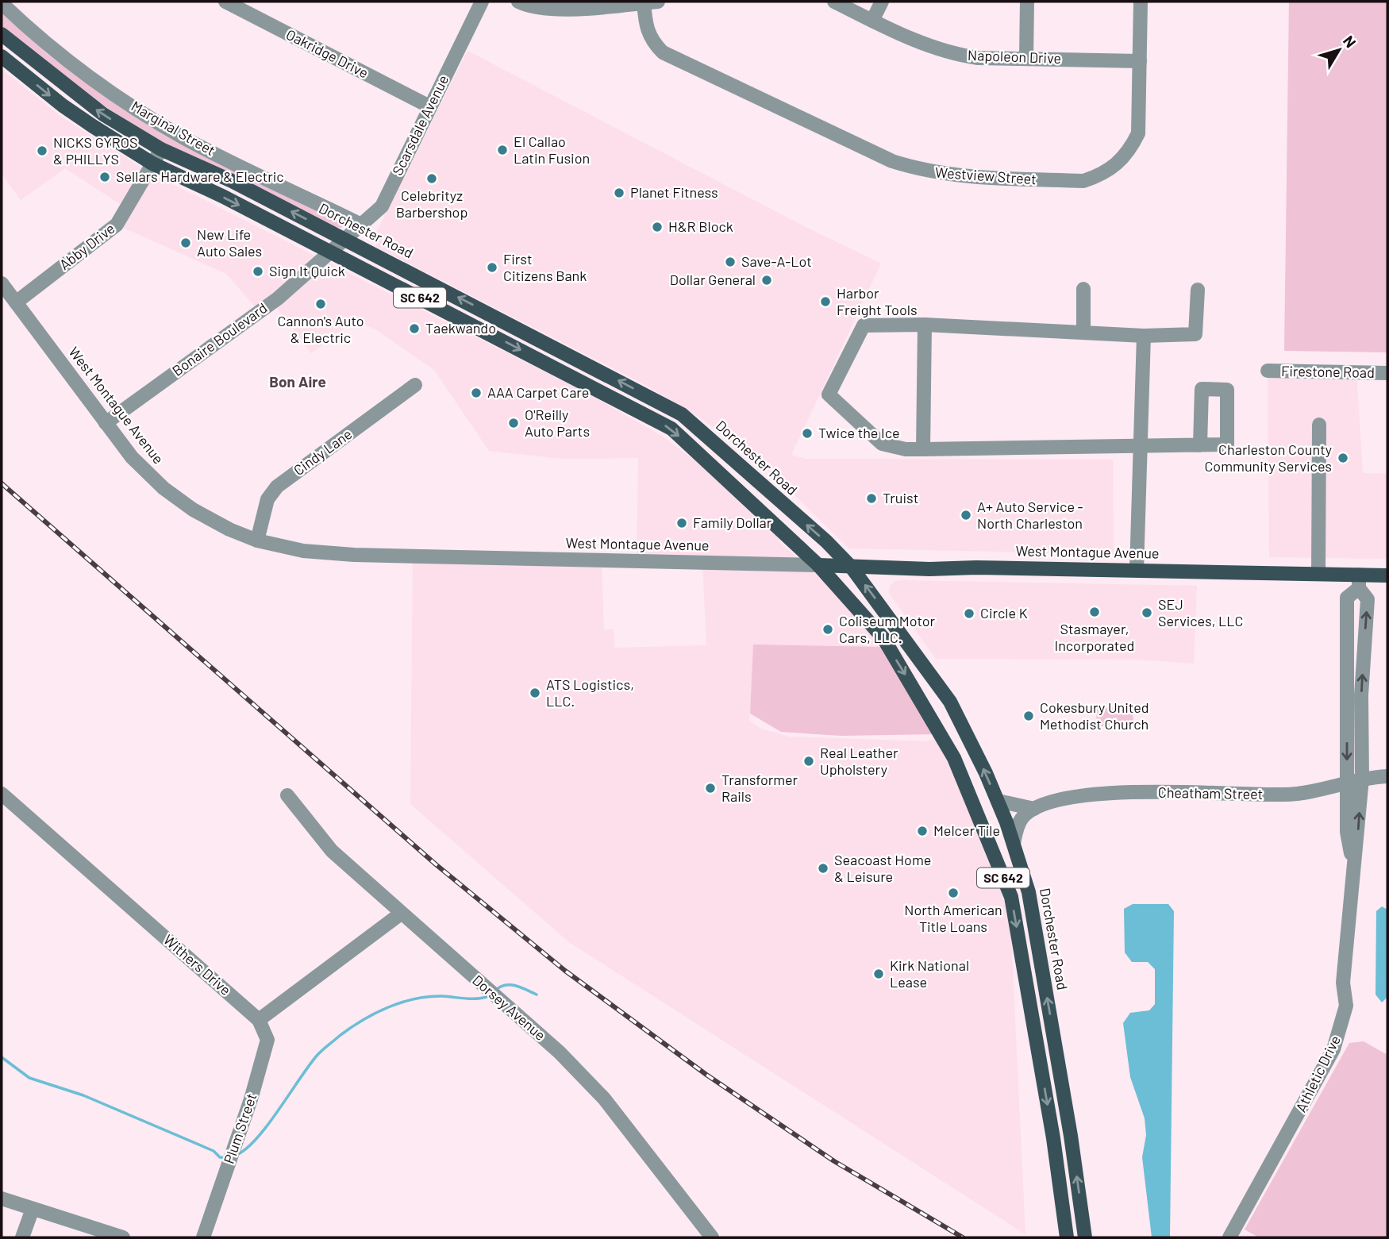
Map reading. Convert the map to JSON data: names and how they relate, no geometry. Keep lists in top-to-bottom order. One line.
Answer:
{"streets":{"main road":["Dorchester Road","SC 642","West Montague Avenue"],"street":["Oakridge Drive","Napoleon Drive","Scarsdale Avenue","Marginal Street","Westview Street","Abby Drive","Bonaire Boulevard","Firestone Road","Cindy Lane","Cheatham Street","Withers Drive","Dorsey Avenue","Athletic Drive","Plum Street"]},"crossings":[["Oakridge Drive","Scarsdale Avenue"],["Napoleon Drive","Westview Street"],["Scarsdale Avenue","Marginal Street"],["Scarsdale Avenue","Dorchester Road"],["Scarsdale Avenue","Bonaire Boulevard"],["Dorchester Road","Abby Drive"],["Dorchester Road","Bonaire Boulevard"],["Dorchester Road","West Montague Avenue"],["Dorchester Road","Cheatham Street"],["Abby Drive","SC 642"],["Abby Drive","West Montague Avenue"],["SC 642","Bonaire Boulevard"],["SC 642","West Montague Avenue"],["Bonaire Boulevard","West Montague Avenue"],["West Montague Avenue","Cindy Lane"],["West Montague Avenue","Athletic Drive"],["Cheatham Street","Athletic Drive"],["Withers Drive","Plum Street"]],"districts":["Bon Aire"],"places":["El Callao Latin Fusion","NICKS GYROS & PHILLYS","Sellars Hardware & Electric","Celebrityz Barbershop","Planet Fitness","H&R Block","New Life Auto Sales","Save-A-Lot","First Citizens Bank","Sign It Quick","Dollar General","Harbor Freight Tools","Cannon's Auto & Electric","Taekwando","AAA Carpet Care","O'Reilly Auto Parts","Twice the Ice","Charleston County Community Services","Truist","A+ Auto Service - North Charleston","Family Dollar","Stasmayer, Incorporated","SEJ Services, LLC","Circle K","Coliseum Motor Cars, LLC.","ATS Logistics, LLC.","Cokesbury United Methodist Church","Real Leather Upholstery","Transformer Rails","Melcer Tile","Seacoast Home & Leisure","North American Title Loans","Kirk National Lease"],"north":"top right"}
